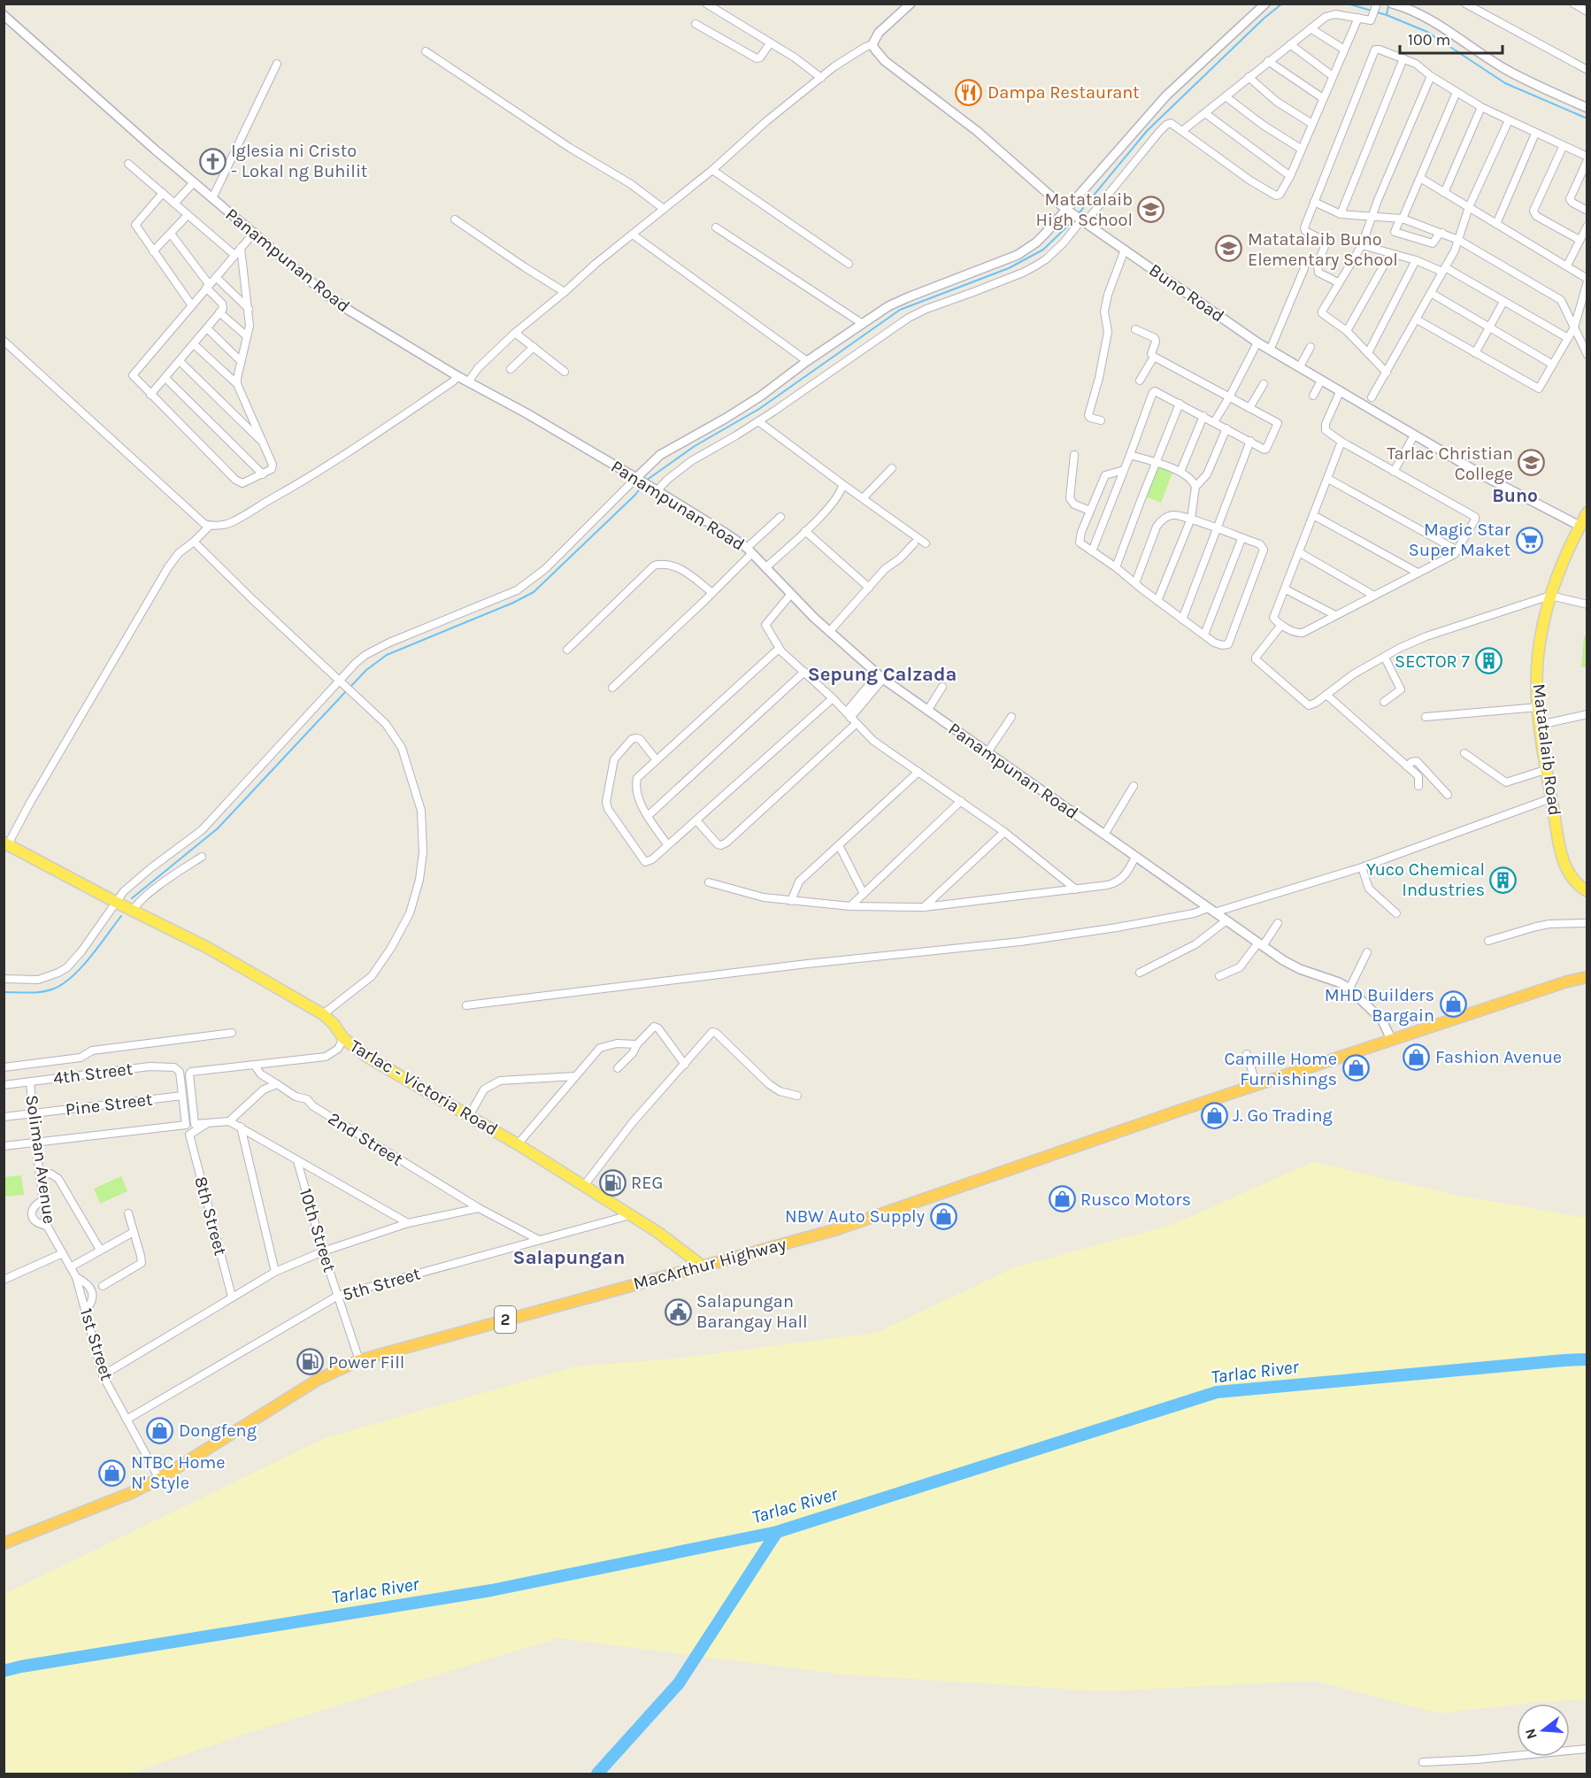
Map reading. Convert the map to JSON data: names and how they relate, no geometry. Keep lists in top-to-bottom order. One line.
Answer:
{"streets":{"highway":["MacArthur Highway","2"],"main road":["Matatalaib Road","Tarlac - Victoria Road"],"street":["Panampunan Road","Buno Road","4th Street","Pine Street","2nd Street","Soliman Avenue","8th Street","10th Street","5th Street","1st Street"]},"crossings":[["Panampunan Road","MacArthur Highway"],["Buno Road","Matatalaib Road"],["4th Street","Pine Street"],["4th Street","Soliman Avenue"],["Tarlac - Victoria Road","MacArthur Highway"],["Tarlac - Victoria Road","5th Street"],["Pine Street","Soliman Avenue"],["2nd Street","5th Street"],["Soliman Avenue","1st Street"],["10th Street","MacArthur Highway"],["10th Street","5th Street"],["MacArthur Highway","1st Street"],["5th Street","1st Street"]],"districts":["Buno","Sepung Calzada","Salapungan"],"water":["Tarlac River"],"places":{"restaurant":["Dampa Restaurant"],"church":["Iglesia ni Cristo - Lokal ng Buhilit"],"school or university":["Matatalaib High School","Matatalaib Buno Elementary School","Tarlac Christian College"],"supermarket":["Magic Star Super Maket"],"building":["SECTOR 7","Yuco Chemical Industries"],"shop":["MHD Builders Bargain","Fashion Avenue","Camille Home Furnishings","J. Go Trading","Rusco Motors","NBW Auto Supply","Dongfeng","NTBC Home N' Style"],"fuel station":["REG","Power Fill"],"public building":["Salapungan Barangay Hall"]},"scale_bar":"100 m","north":"left"}
